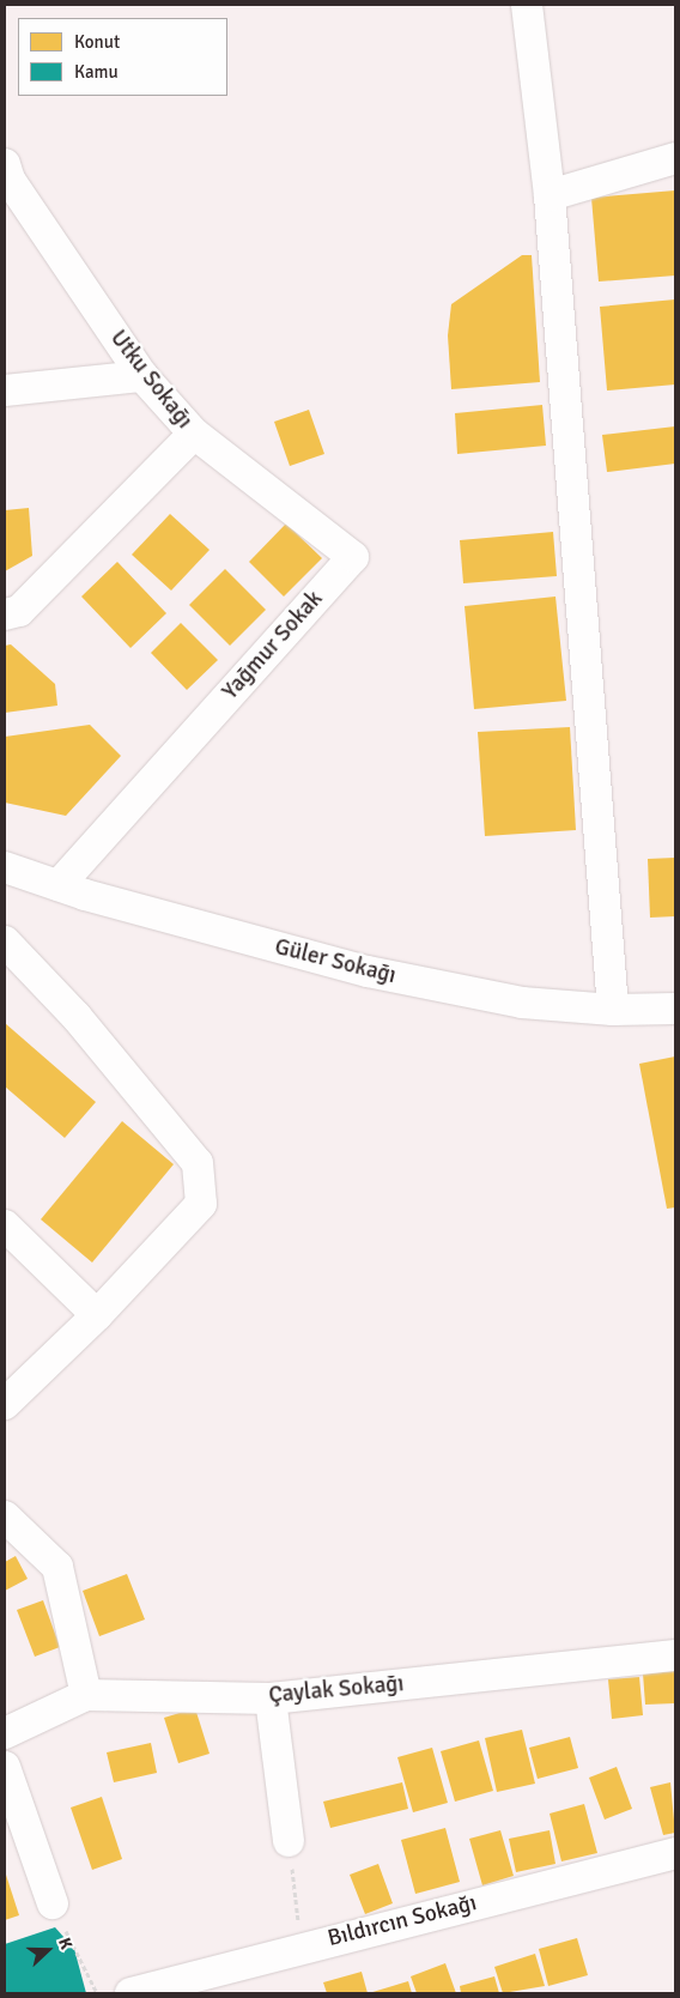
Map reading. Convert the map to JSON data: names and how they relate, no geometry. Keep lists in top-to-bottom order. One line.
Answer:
{"streets":{"street":["Utku Sokağı","Yağmur Sokak","Güler Sokağı","Çaylak Sokağı","Bıldırcın Sokağı"]},"crossings":[["Utku Sokağı","Yağmur Sokak"],["Yağmur Sokak","Güler Sokağı"]],"legend":["Konut","Kamu"],"north":"right"}
